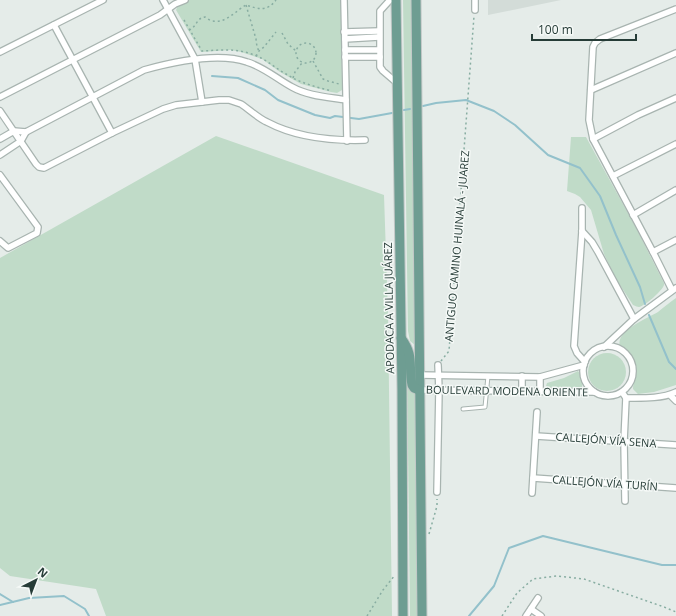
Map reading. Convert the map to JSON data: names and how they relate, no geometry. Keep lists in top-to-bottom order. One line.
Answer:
{"streets":{"main road":["APODACA A VILLA JUÁREZ"],"street":["BOULEVARD MODENA ORIENTE","CALLEJÓN VÍA SENA","CALLEJÓN VÍA TURÍN"],"path":["ANTIGUO CAMINO HUINALÁ - JUAREZ"]},"scale_bar":"100 m","north":"top right"}
